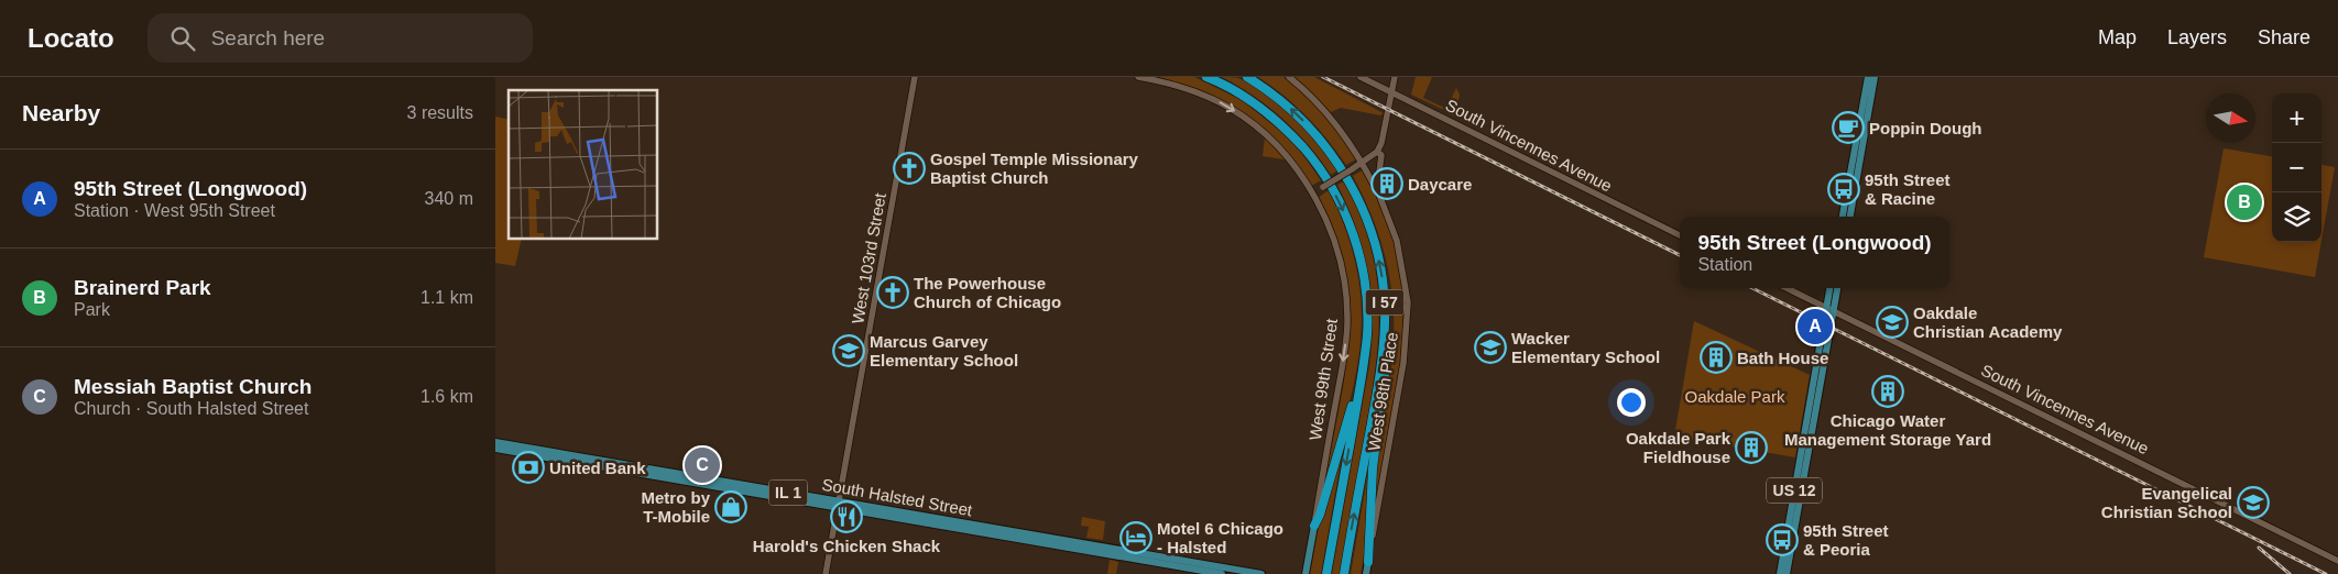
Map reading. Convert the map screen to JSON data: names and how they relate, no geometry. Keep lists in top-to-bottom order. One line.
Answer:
{"streets":{"highway":["I 57"],"main road":["South Vincennes Avenue","West 103rd Street","West 99th Street","West 98th Place","US 12","IL 1","South Halsted Street"]},"crossings":[["South Vincennes Avenue","US 12"],["West 103rd Street","South Halsted Street"]],"one_way":["West 99th Street"],"parks":["Oakdale Park"],"places":{"cafe":["Poppin Dough"],"church":["Gospel Temple Missionary Baptist Church","The Powerhouse Church of Chicago"],"building":["Daycare","Bath House","Chicago Water Management Storage Yard","Oakdale Park Fieldhouse"],"bus stop":["95th Street & Racine","95th Street & Peoria"],"school or university":["Oakdale Christian Academy","Wacker Elementary School","Marcus Garvey Elementary School","Evangelical Christian School"],"bank":["United Bank"],"shop":["Metro by T-Mobile"],"restaurant":["Harold's Chicken Shack"],"hotel":["Motel 6 Chicago - Halsted"]},"north":"right","page":{"header":"Locato","search":"Search here","nav":["Map","Layers","Share"],"heading":["Nearby","3 results"],"map_buttons":["+","−"],"list":[{"mark":"A","name":"95th Street (Longwood)","note":"Station · West 95th Street","value":"340 m"},{"mark":"B","name":"Brainerd Park","note":"Park","value":"1.1 km"},{"mark":"C","name":"Messiah Baptist Church","note":"Church · South Halsted Street","value":"1.6 km"}],"pins":["B","A","C"],"popup":["95th Street (Longwood)","Station"]}}
